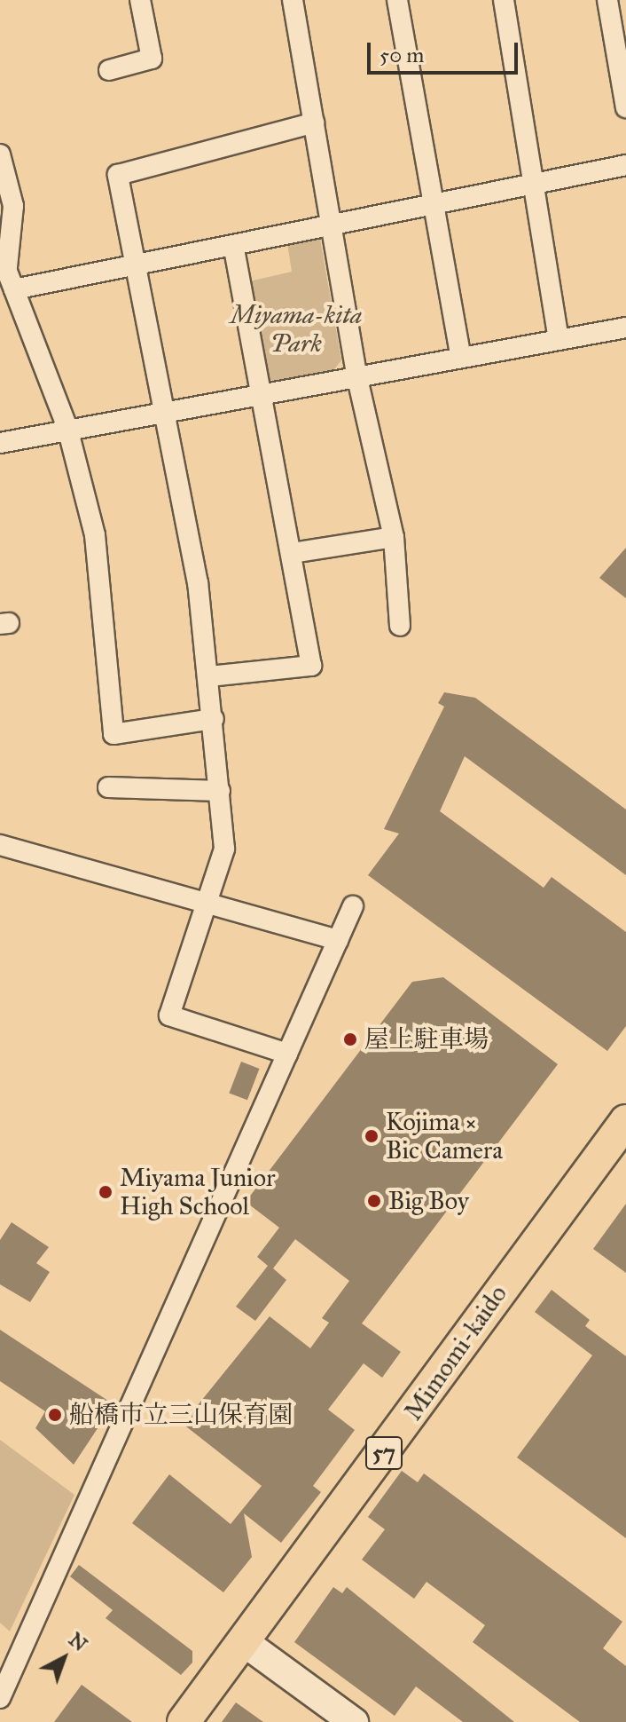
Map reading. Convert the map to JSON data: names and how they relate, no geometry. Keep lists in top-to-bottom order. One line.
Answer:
{"streets":{"main road":["Mimomi-kaido","57"]},"parks":["Miyama-kita Park"],"places":["屋上駐車場","Kojima × Bic Camera","Miyama Junior High School","Big Boy","船橋市立三山保育園"],"scale_bar":"50 m","north":"top right"}
